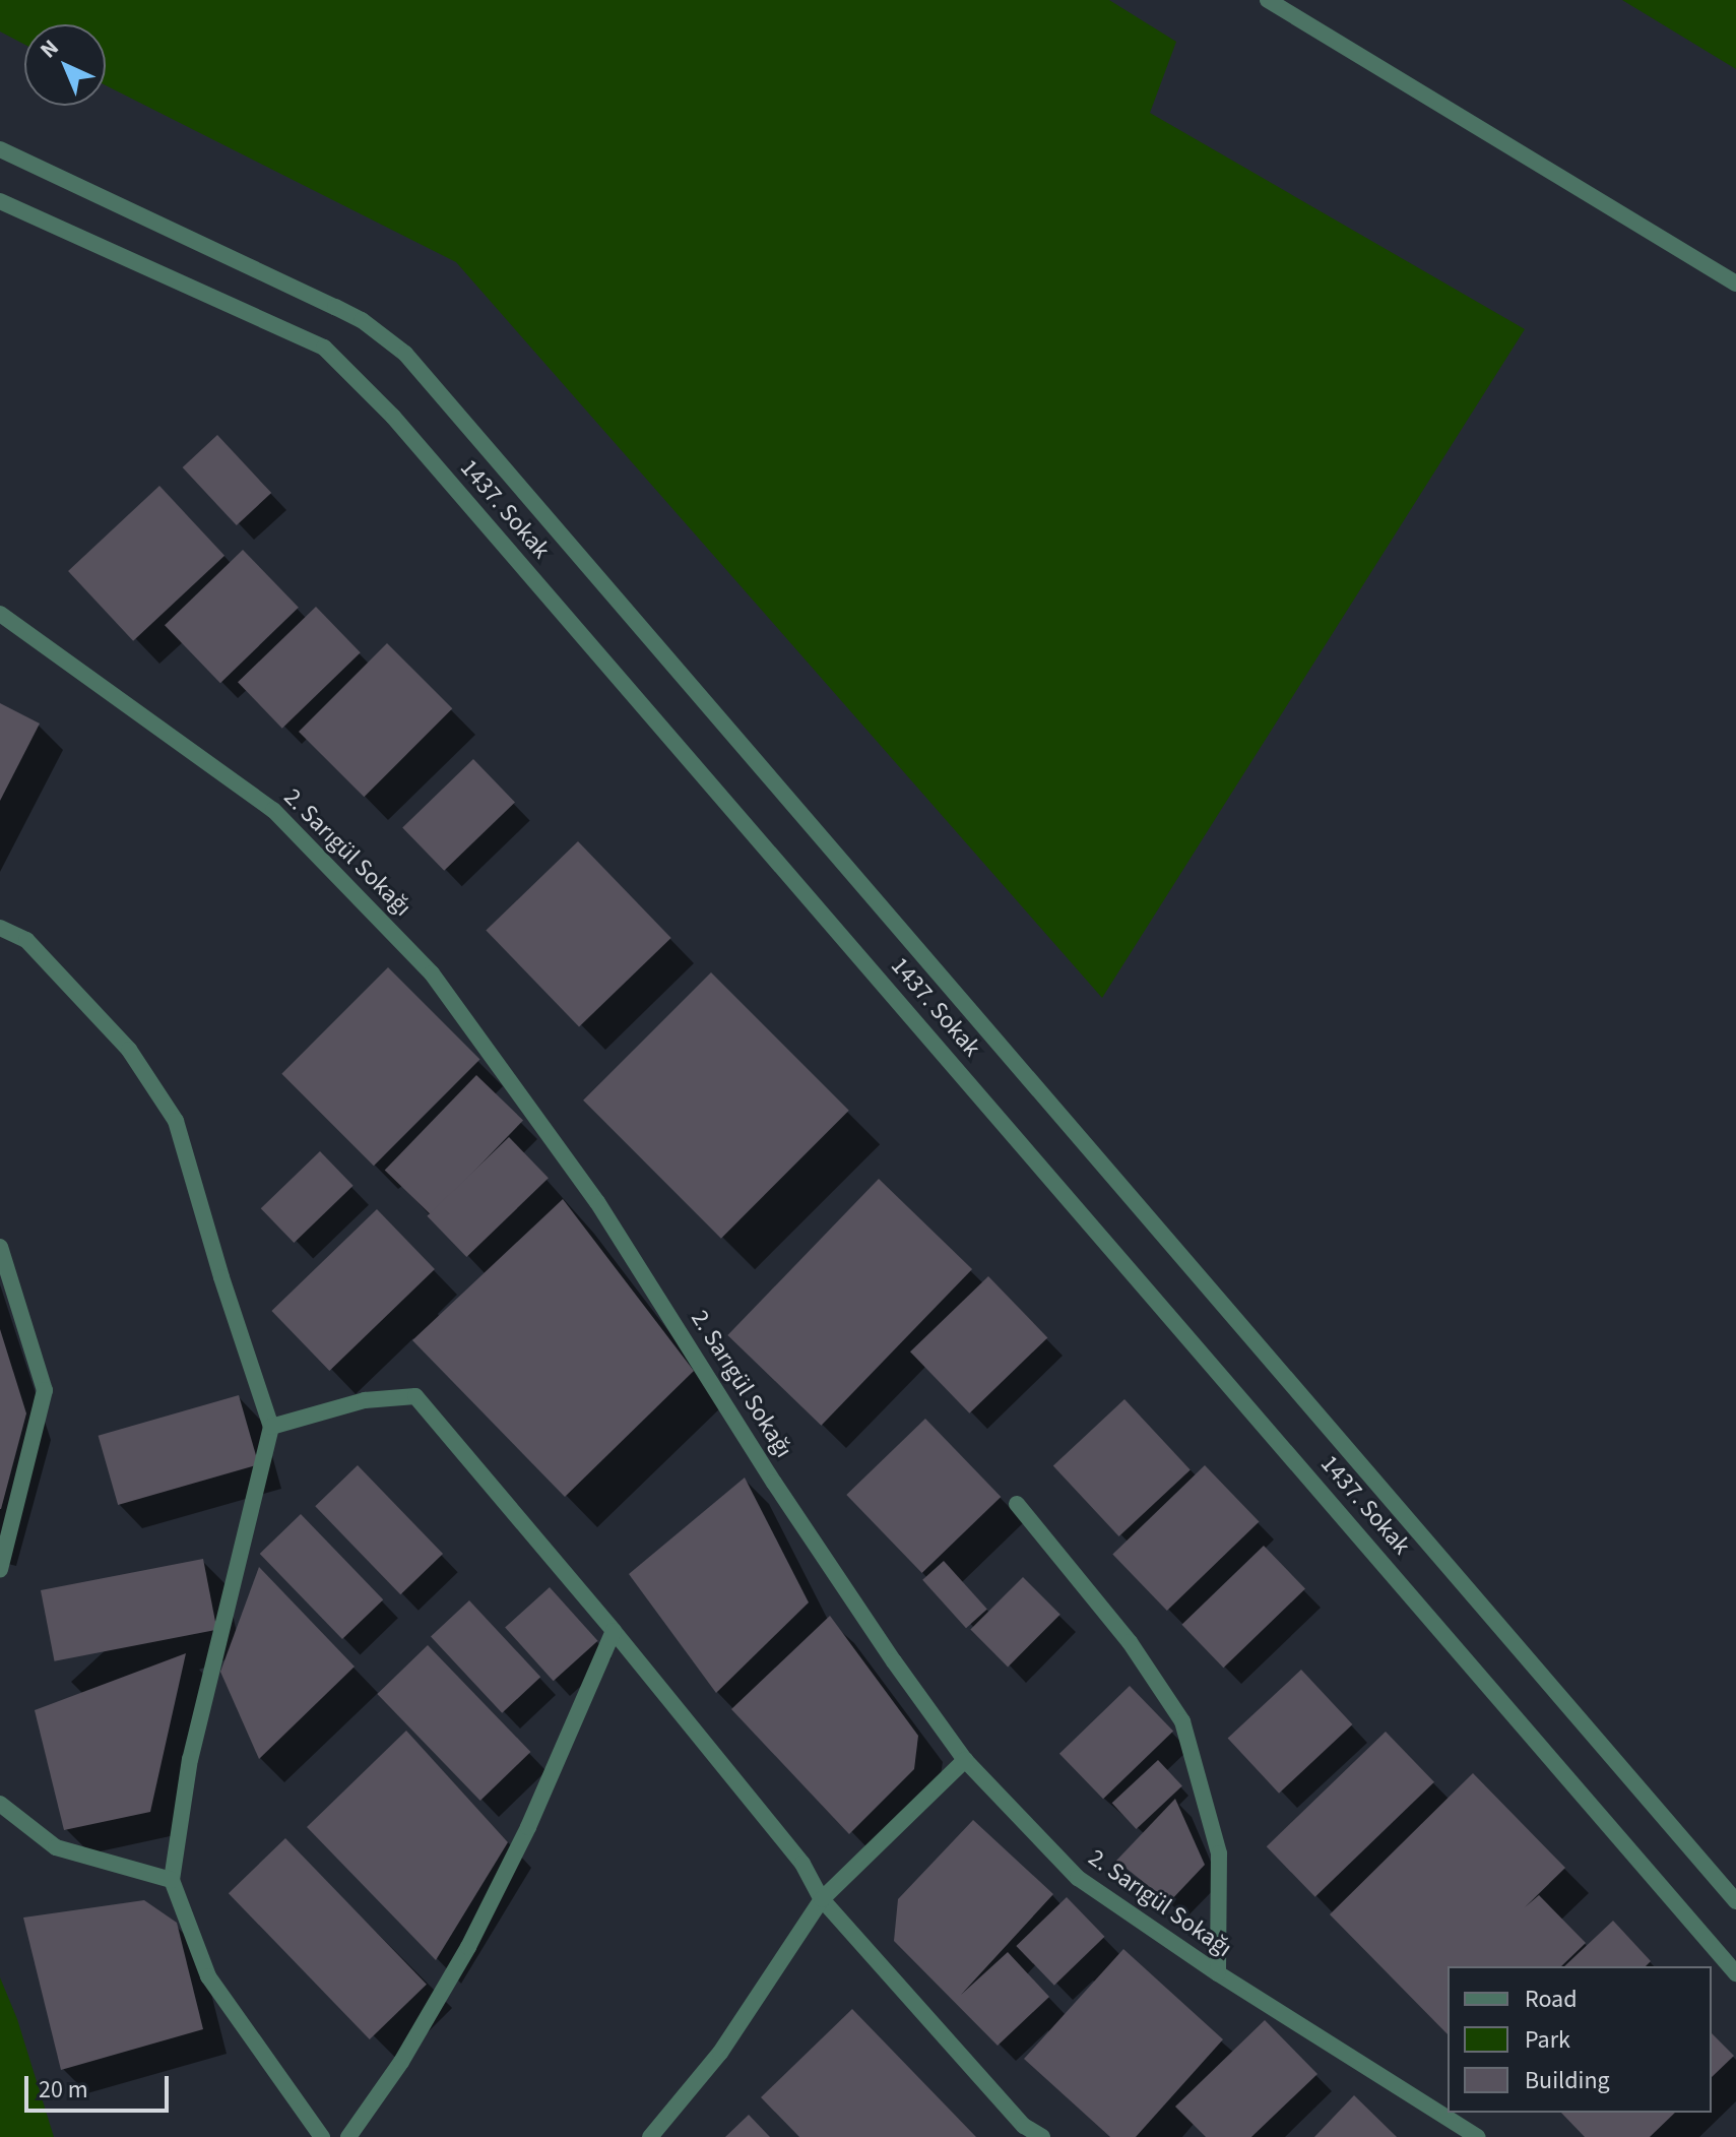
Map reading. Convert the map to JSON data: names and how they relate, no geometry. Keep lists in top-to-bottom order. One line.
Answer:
{"streets":{"street":["1437. Sokak","2. Sarıgül Sokağı"]},"legend":["Road","Park","Building"],"scale_bar":"20 m","north":"top left"}
